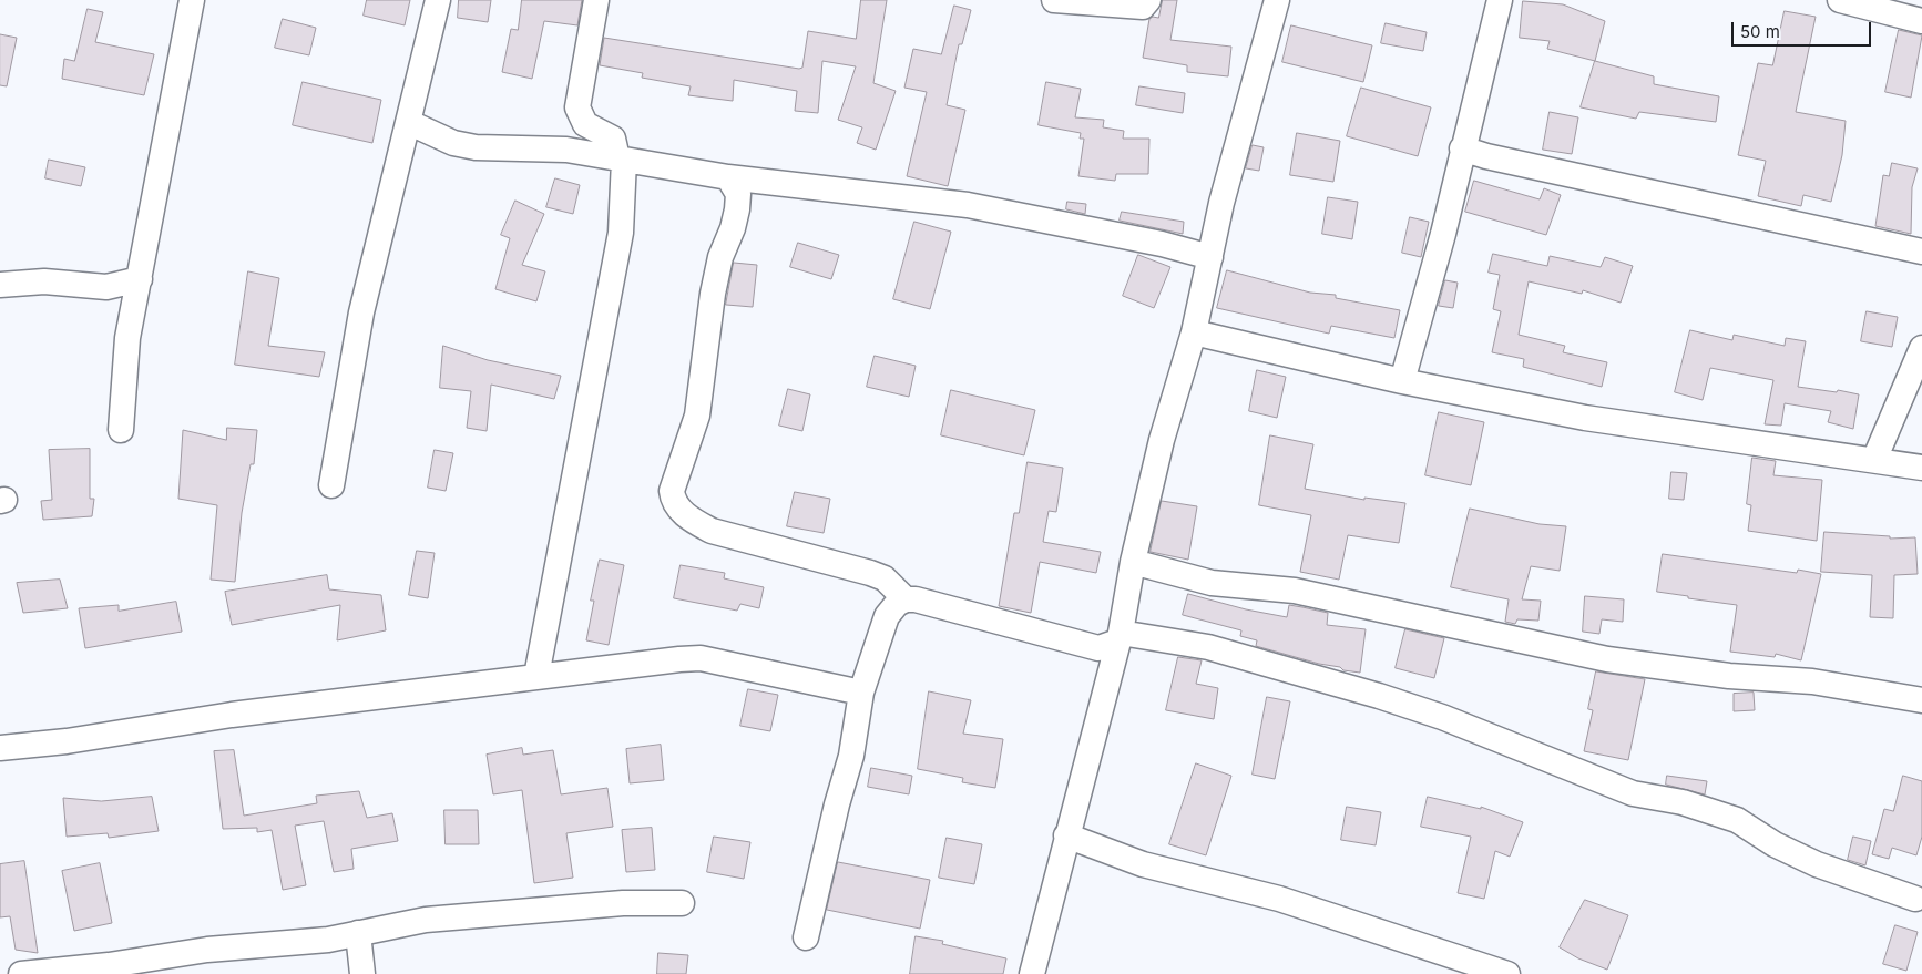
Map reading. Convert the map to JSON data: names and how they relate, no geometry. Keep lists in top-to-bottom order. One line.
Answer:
{"scale_bar":"50 m"}
